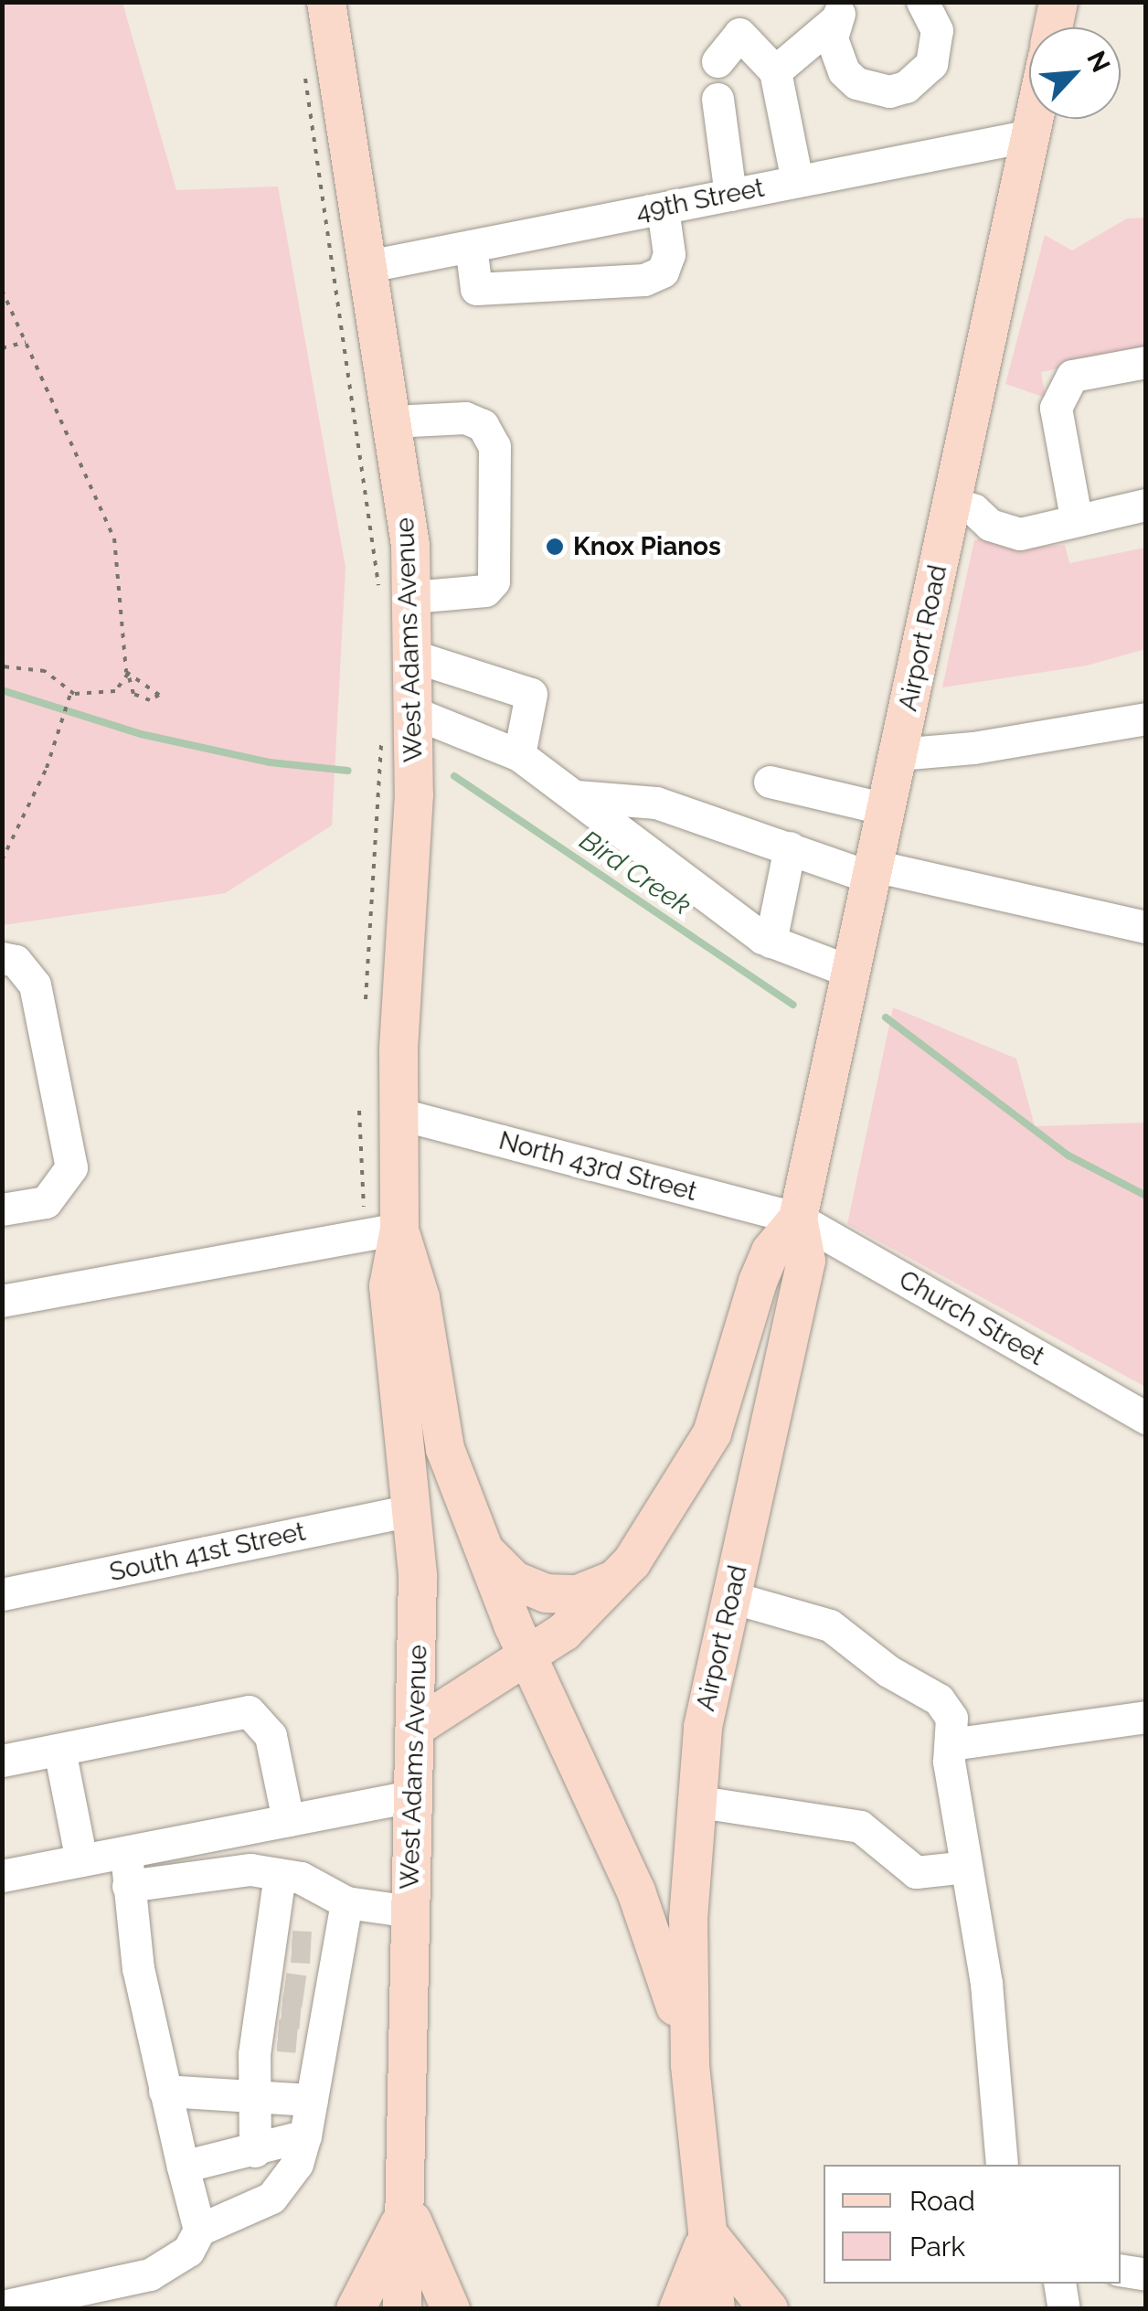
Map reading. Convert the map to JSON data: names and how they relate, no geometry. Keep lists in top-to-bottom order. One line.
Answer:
{"streets":{"main road":["Airport Road","West Adams Avenue"],"street":["49th Street","North 43rd Street","Church Street","South 41st Street"]},"crossings":[["49th Street","Airport Road"],["49th Street","West Adams Avenue"],["Airport Road","West Adams Avenue"],["Airport Road","North 43rd Street"],["Airport Road","Church Street"],["West Adams Avenue","North 43rd Street"],["West Adams Avenue","South 41st Street"],["North 43rd Street","Church Street"]],"water":["Bird Creek"],"places":["Knox Pianos"],"legend":["Road","Park"],"north":"top right"}
